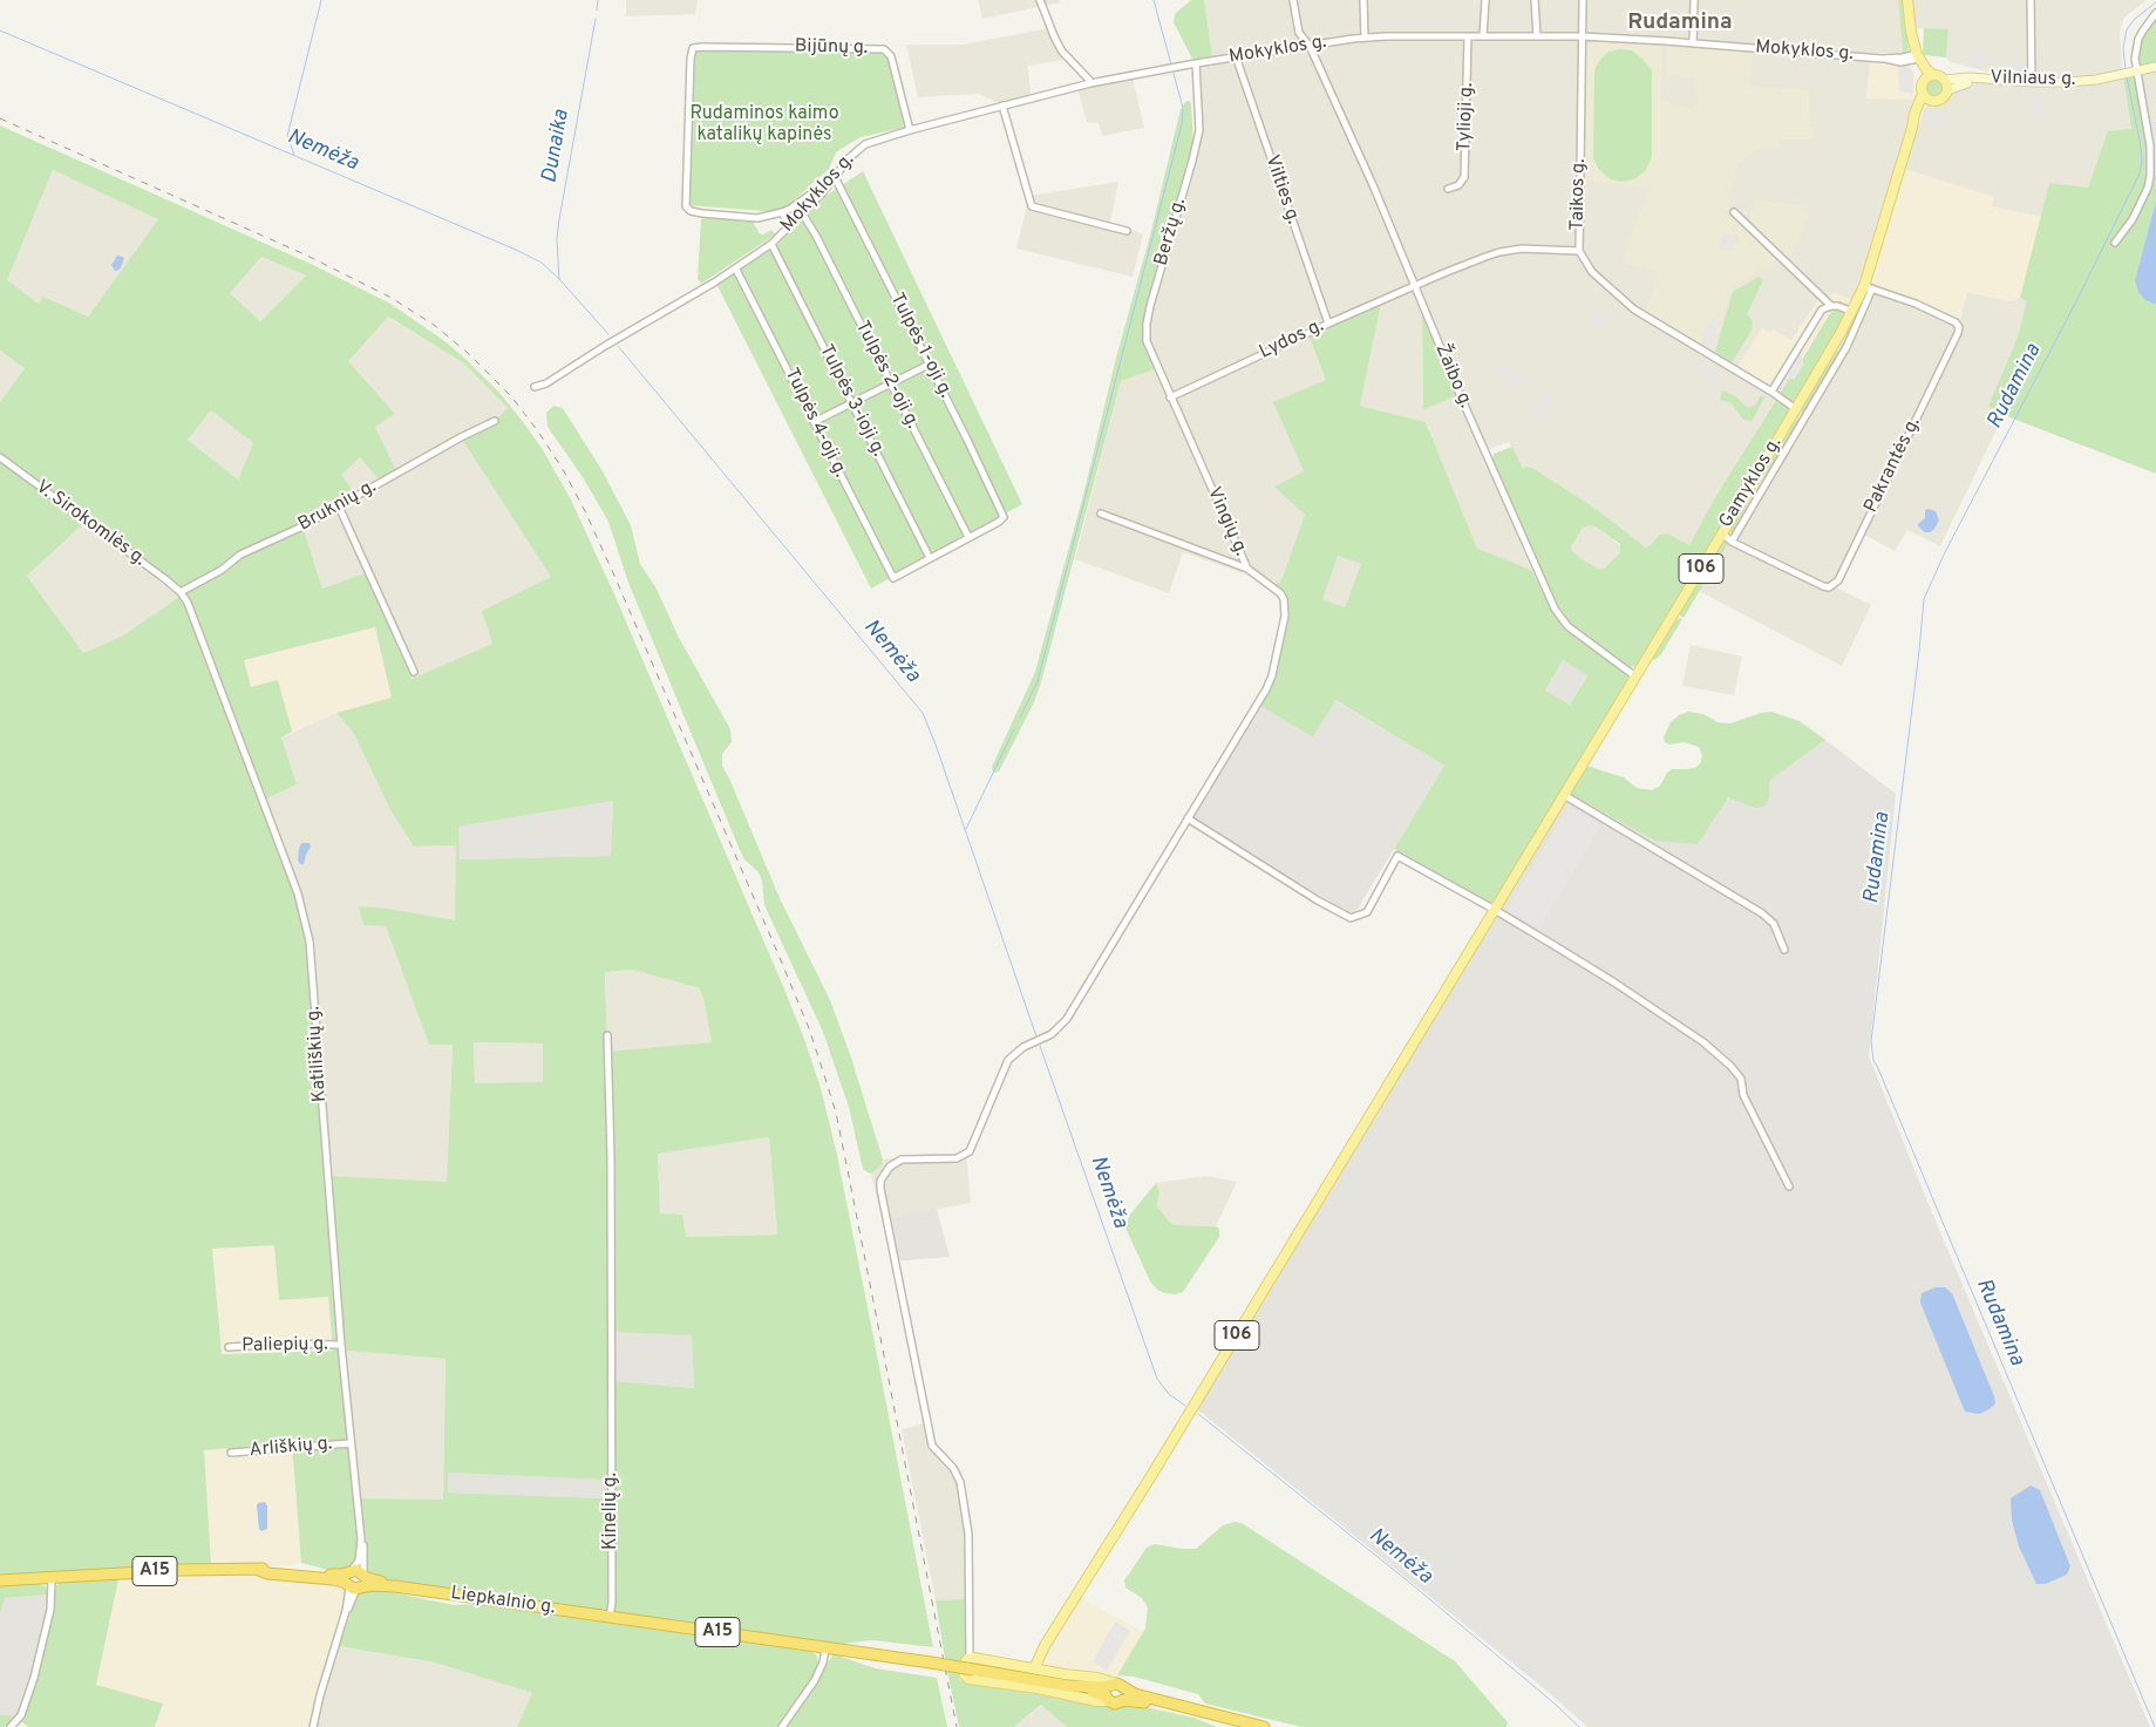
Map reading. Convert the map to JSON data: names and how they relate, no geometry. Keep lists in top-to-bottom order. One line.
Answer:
{"streets":{"highway":["A15","Liepkalnio g."],"main road":["Vilniaus g.","Gamyklos g.","106"],"street":["Bijūnų g.","Mokyklos g.","Tylioji g.","Vilties g.","Taikos g.","Beržų g.","Lydos g.","Tulpės 1-oji g.","Tulpės 2-oji g.","Žaibo g.","Tulpės 3-ioji g.","Tulpės 4-oji g.","Pakrantės g.","Bruknių g.","Vingių g.","V. Sirokomlės g.","Katiliškių g.","Paliepių g.","Arliškių g.","Kinelių g."]},"crossings":[["Bijūnų g.","Mokyklos g."],["Mokyklos g.","Tylioji g."],["Mokyklos g.","Vilties g."],["Mokyklos g.","Taikos g."],["Mokyklos g.","Beržų g."],["Mokyklos g.","Tulpės 1-oji g."],["Mokyklos g.","Tulpės 2-oji g."],["Mokyklos g.","Žaibo g."],["Mokyklos g.","Tulpės 3-ioji g."],["Mokyklos g.","Tulpės 4-oji g."],["Vilniaus g.","Gamyklos g."],["Vilniaus g.","106"],["Vilties g.","Lydos g."],["Taikos g.","Lydos g."],["Taikos g.","Žaibo g."],["Beržų g.","Lydos g."],["Beržų g.","Vingių g."],["Lydos g.","Žaibo g."],["Lydos g.","Vingių g."],["Tulpės 1-oji g.","Tulpės 2-oji g."],["Žaibo g.","Gamyklos g."],["Tulpės 3-ioji g.","Tulpės 4-oji g."],["Pakrantės g.","Gamyklos g."],["Gamyklos g.","106"],["Bruknių g.","V. Sirokomlės g."],["Bruknių g.","Katiliškių g."],["V. Sirokomlės g.","Katiliškių g."],["Katiliškių g.","Paliepių g."],["Katiliškių g.","Arliškių g."],["Katiliškių g.","Liepkalnio g."],["Kinelių g.","A15"],["Kinelių g.","Liepkalnio g."],["A15","Liepkalnio g."]],"districts":["Rudamina"],"water":["Dunaika","Nemėža","Rudamina"],"parks":["Rudaminos kaimo katalikų kapinės"]}
